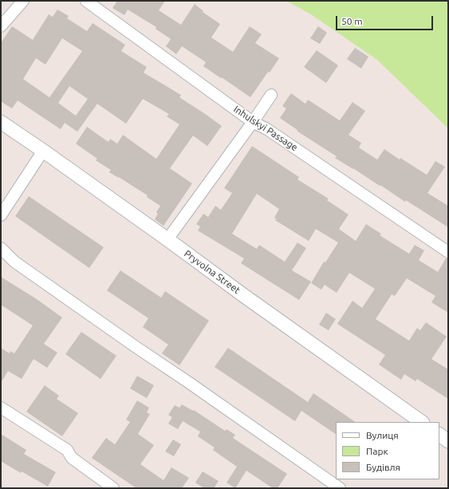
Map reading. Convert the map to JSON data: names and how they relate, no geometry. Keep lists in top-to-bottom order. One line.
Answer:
{"streets":{"street":["Inhulskyi Passage","Pryvolna Street"]},"legend":["Вулиця","Парк","Будівля"],"scale_bar":"50 m"}
